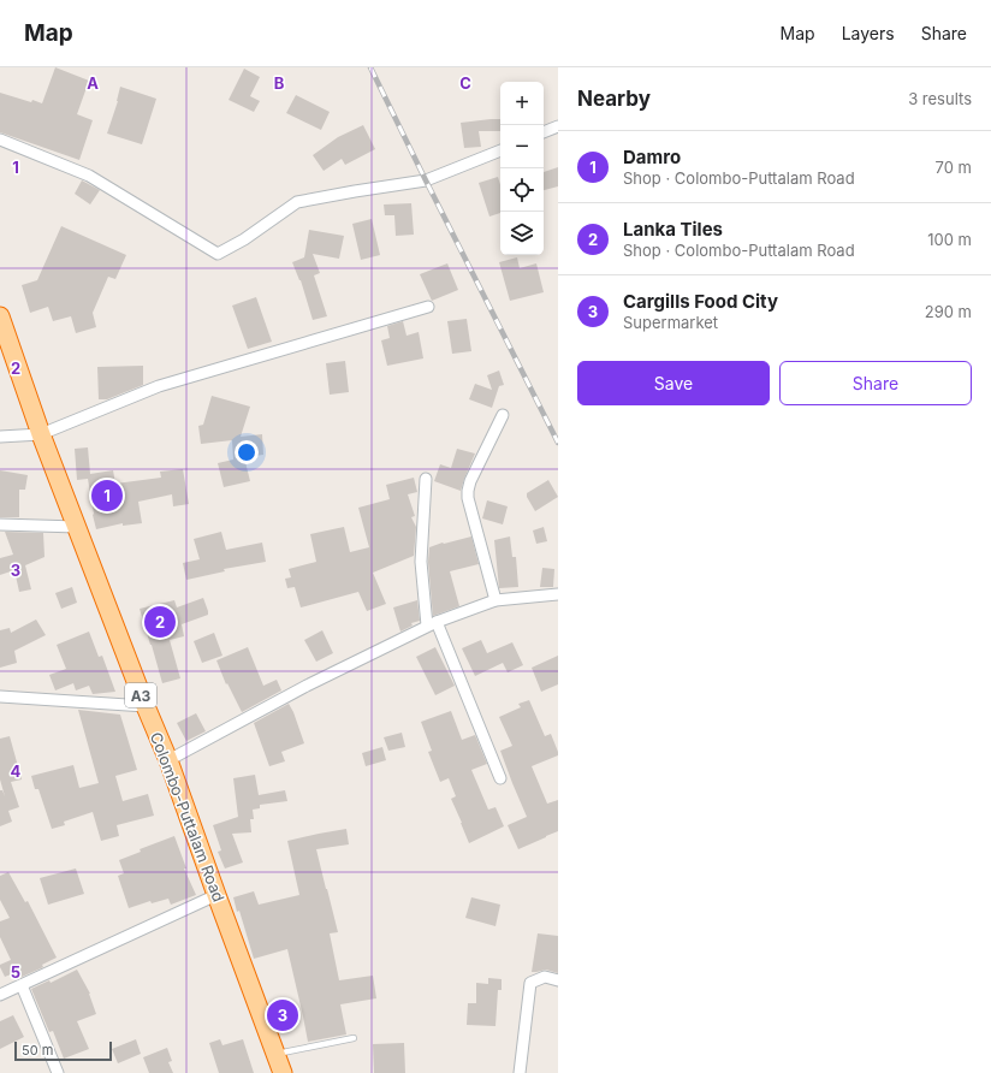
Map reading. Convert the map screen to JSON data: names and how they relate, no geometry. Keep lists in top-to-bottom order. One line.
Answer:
{"streets":{"highway":["A3","Colombo-Puttalam Road"]},"scale_bar":"50 m","page":{"header":"Map","nav":["Map","Layers","Share"],"heading":["Nearby","3 results"],"map_buttons":["+","−"],"list":[{"mark":"1","name":"Damro","note":"Shop · Colombo-Puttalam Road","value":"70 m"},{"mark":"2","name":"Lanka Tiles","note":"Shop · Colombo-Puttalam Road","value":"100 m"},{"mark":"3","name":"Cargills Food City","note":"Supermarket","value":"290 m"}],"buttons":["Save","Share"],"pins":["1","2","3"],"scale":"50 m"},"grid":{"columns":["A","B","C"],"rows":["1","2","3","4","5"]}}
